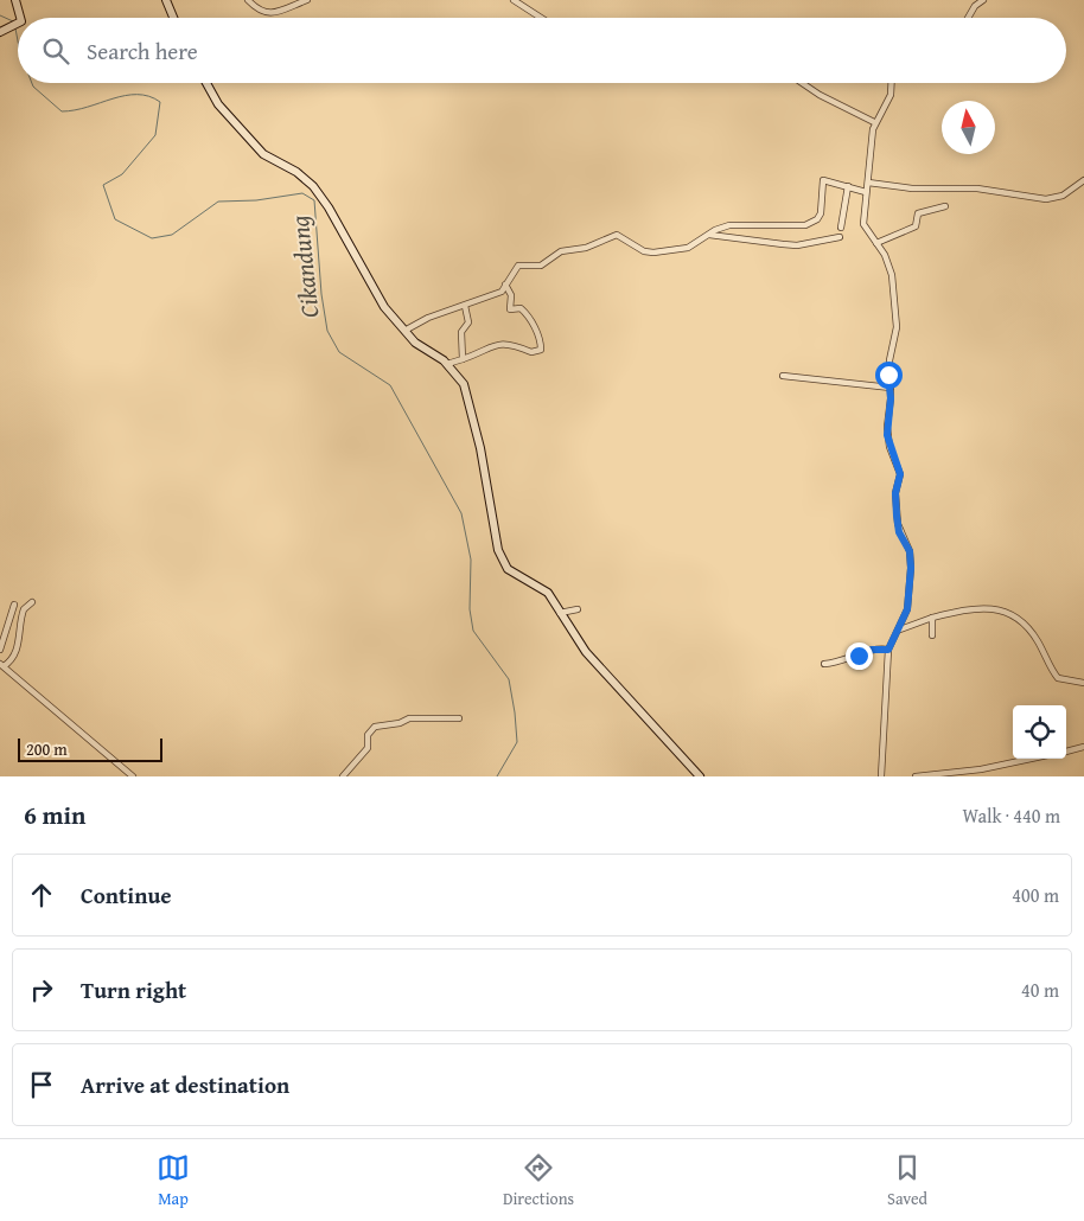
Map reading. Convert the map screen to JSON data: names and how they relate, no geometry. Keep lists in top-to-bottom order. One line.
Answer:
{"water":["Cikandung"],"scale_bar":"200 m","north":"top","page":{"search":"Search here","scale":"200 m","heading":["6 min","Walk · 440 m"],"list":[["Continue","400 m"],["Turn right","40 m"],"Arrive at destination"],"nav":["Map","Directions","Saved"]}}
